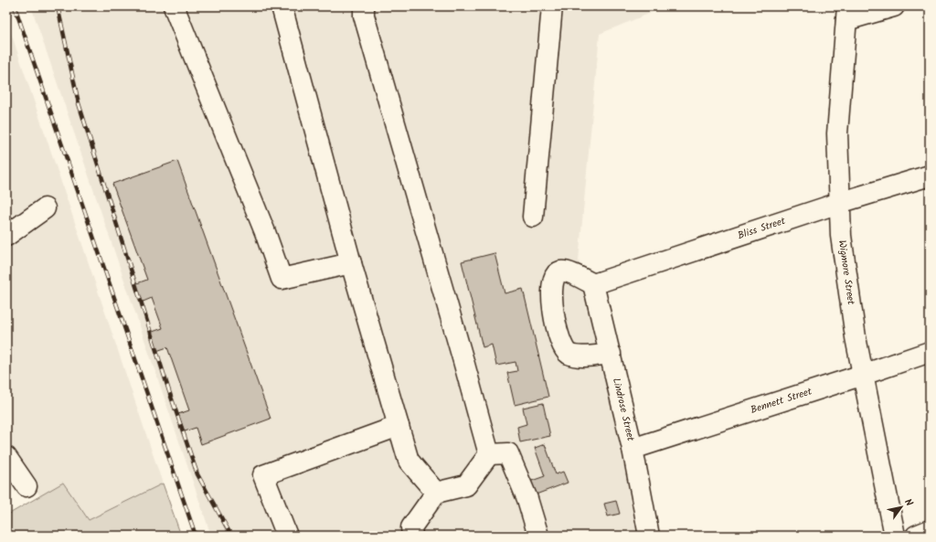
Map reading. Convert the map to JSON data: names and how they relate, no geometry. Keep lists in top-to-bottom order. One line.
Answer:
{"streets":{"street":["Bliss Street","Wigmore Street","Bennett Street","Lindrose Street"]},"crossings":[["Bliss Street","Wigmore Street"],["Bliss Street","Lindrose Street"],["Wigmore Street","Bennett Street"],["Bennett Street","Lindrose Street"]],"north":"top right"}
